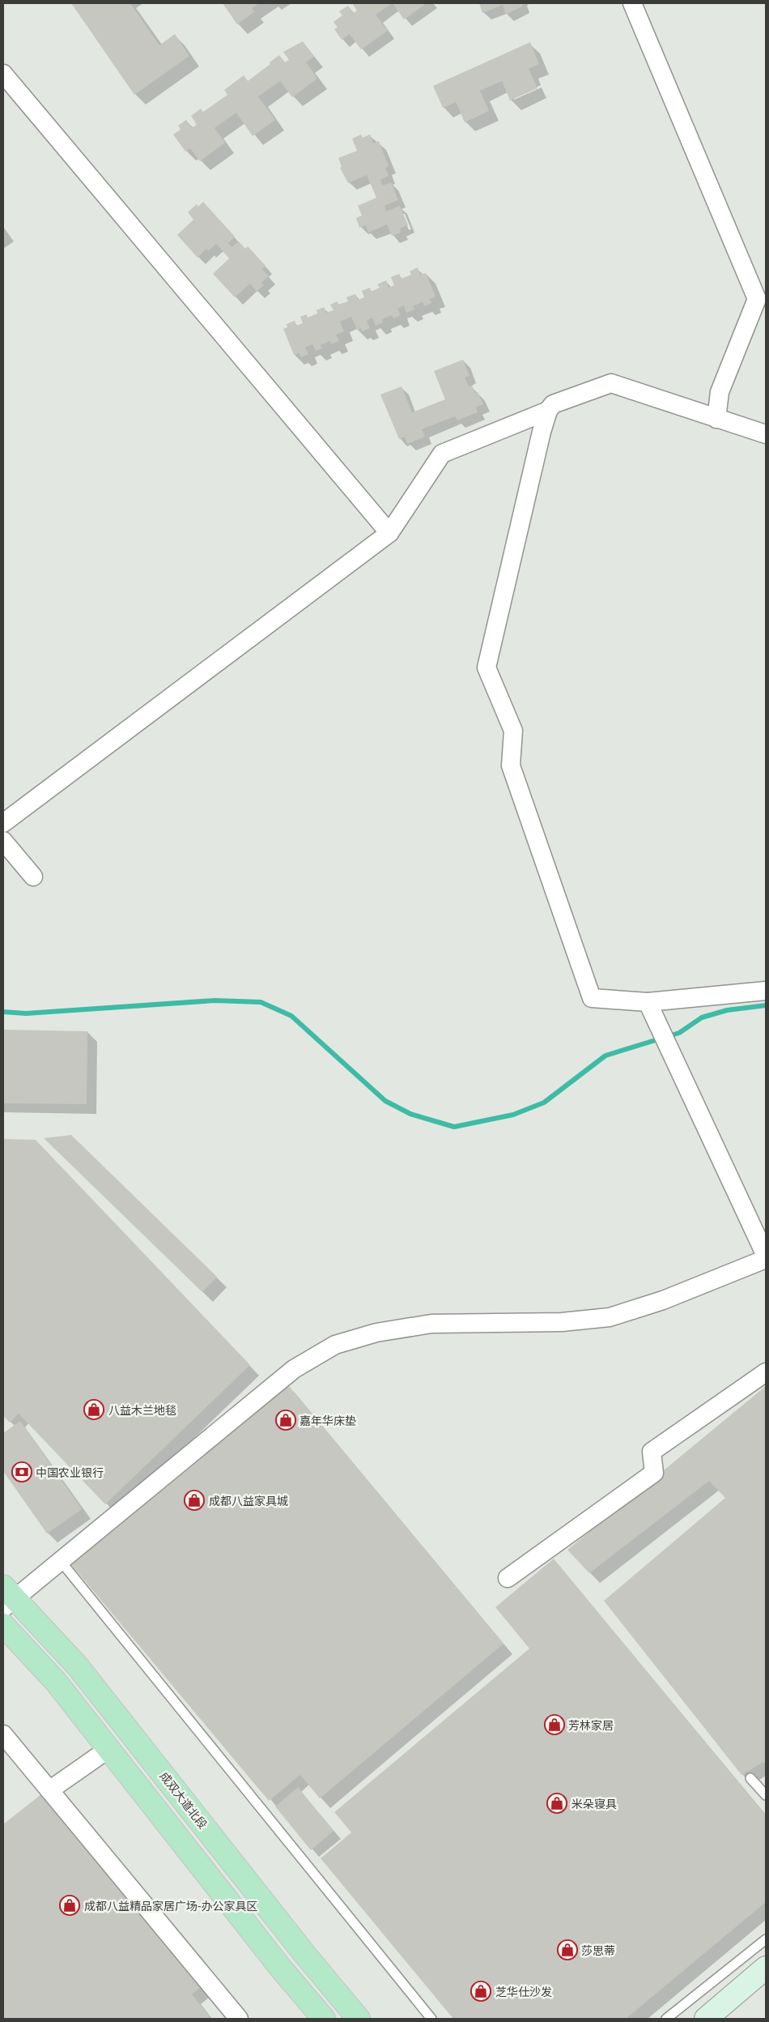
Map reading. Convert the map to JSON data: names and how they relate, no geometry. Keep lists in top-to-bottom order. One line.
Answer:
{"streets":{"main road":["成双大道北段"]},"places":{"shop":["八益木兰地毯","嘉年华床垫","成都八益家具城","芳林家居","米朵寝具","成都八益精品家居广场-办公家具区","莎思蒂","芝华仕沙发"],"bank":["中国农业银行"]}}
